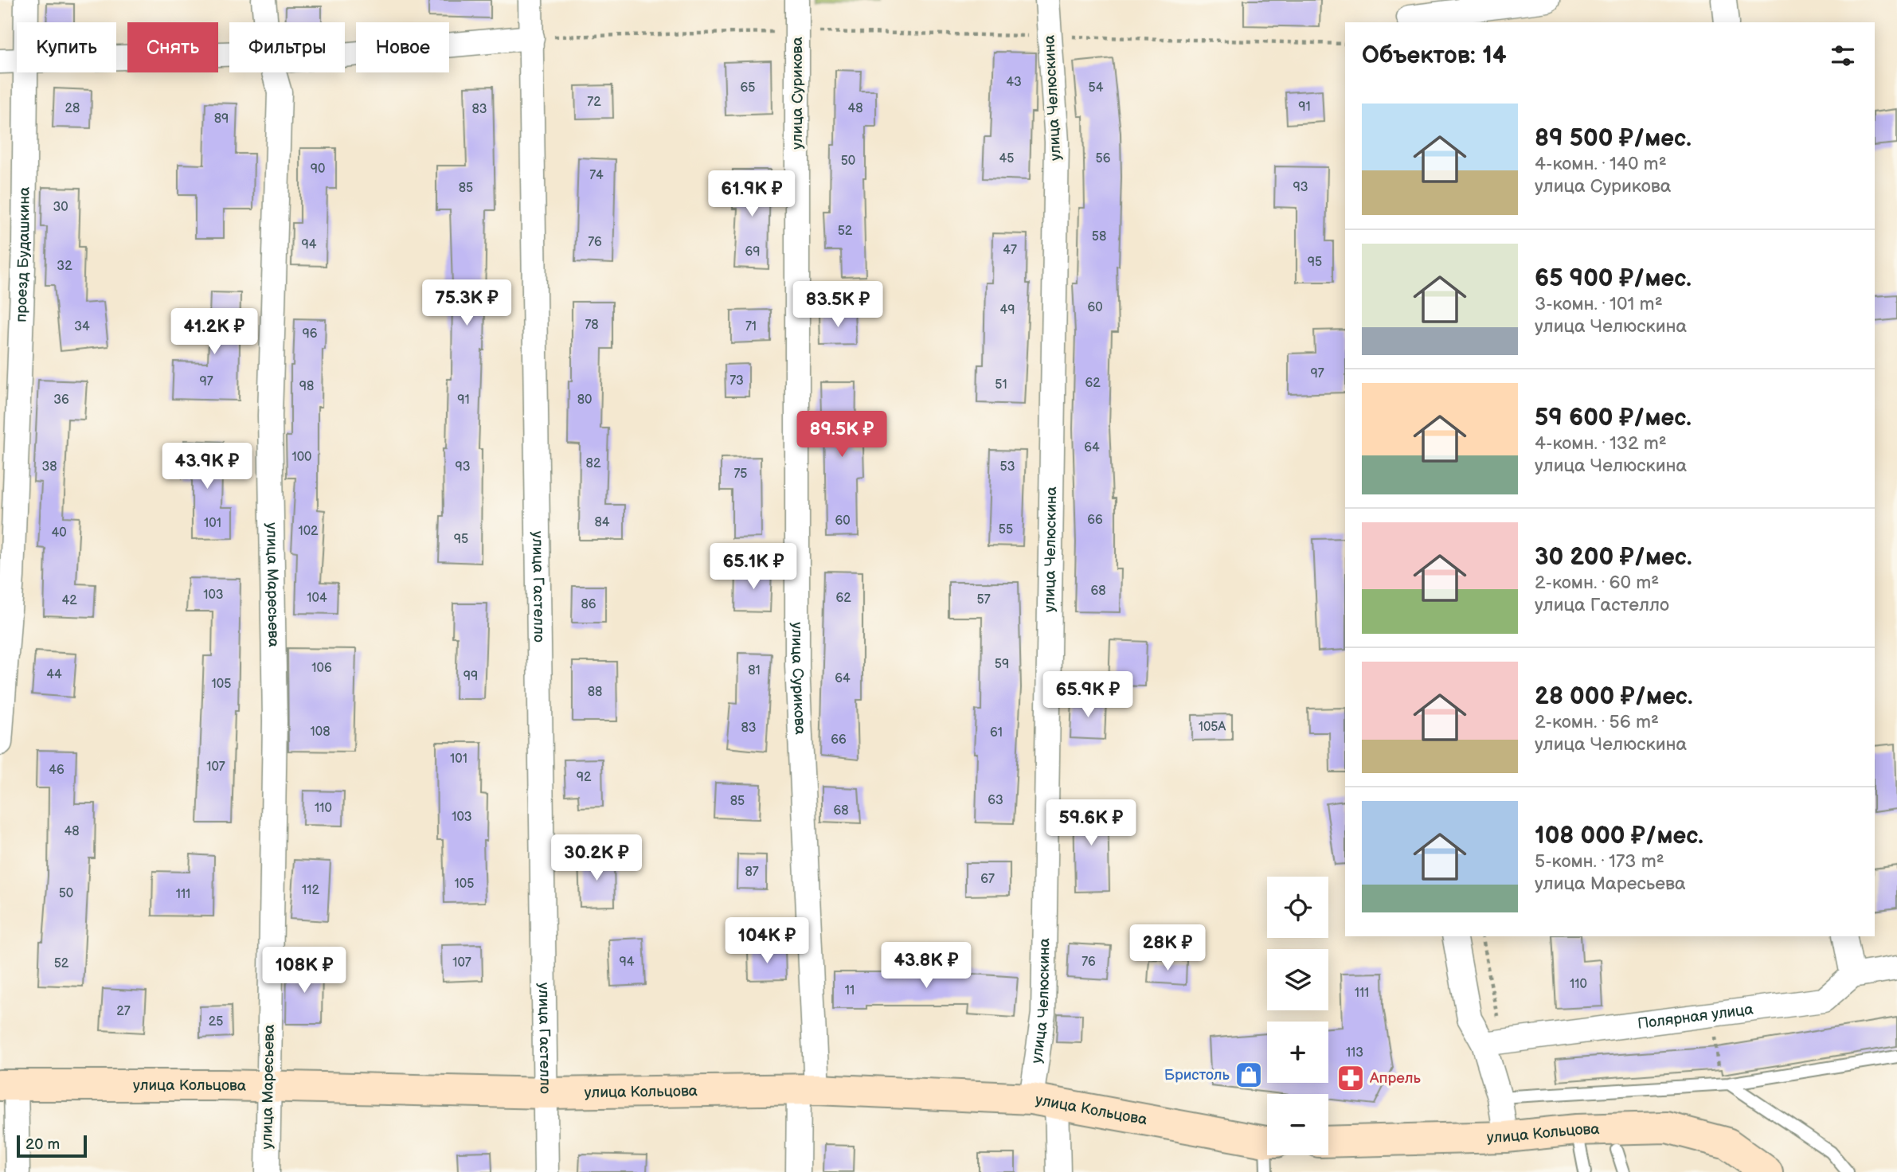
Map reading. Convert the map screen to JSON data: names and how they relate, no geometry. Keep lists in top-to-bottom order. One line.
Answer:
{"streets":{"street":["улица Сурикова","улица Челюскина","проезд Будашкина","улица Маресьева","улица Гастелло","Полярная улица","улица Кольцова"]},"crossings":[["улица Сурикова","улица Кольцова"],["улица Челюскина","улица Кольцова"],["улица Маресьева","улица Кольцова"],["улица Гастелло","улица Кольцова"]],"places":{"shop":["Бристоль"],"pharmacy":["Апрель"]},"house_numbers":["43","65","54","72","91","28","48","83","89","45","56","50","90","74","93","85","30","52","58","76","94","47","69","95","32","60","49","78","34","71","96","97","73","97","62","51","98","36","91","80","64","100","82","38","93","53","75","66","60","84","101","55","102","40","95","68","103","104","62","57","42","86","59","106","81","44","99","64","105","88","105А","83","108","61","66","101","107","46","92","63","85","110","68","103","48","87","67","105","112","50","111","94","76","107","52","110","11","111","27","25","113"],"scale_bar":"20 m","page":{"chip":["Купить","Снять","Фильтры","Новое"],"heading":"Объектов: 14","list":[{"name":"89 500 ₽/мес.","note":"4-комн. · 140 m² · улица Сурикова"},{"name":"65 900 ₽/мес.","note":"3-комн. · 101 m² · улица Челюскина"},{"name":"59 600 ₽/мес.","note":"4-комн. · 132 m² · улица Челюскина"},{"name":"30 200 ₽/мес.","note":"2-комн. · 60 m² · улица Гастелло"},{"name":"28 000 ₽/мес.","note":"2-комн. · 56 m² · улица Челюскина"},{"name":"108 000 ₽/мес.","note":"5-комн. · 173 m² · улица Маресьева"}],"price":["61.9K ₽","75.3K ₽","83.5K ₽","41.2K ₽","89.5K ₽","43.9K ₽","65.1K ₽","65.9K ₽","59.6K ₽","30.2K ₽","104K ₽","28K ₽","43.8K ₽","108K ₽"],"map_buttons":["+","−"],"scale":"20 m"}}
